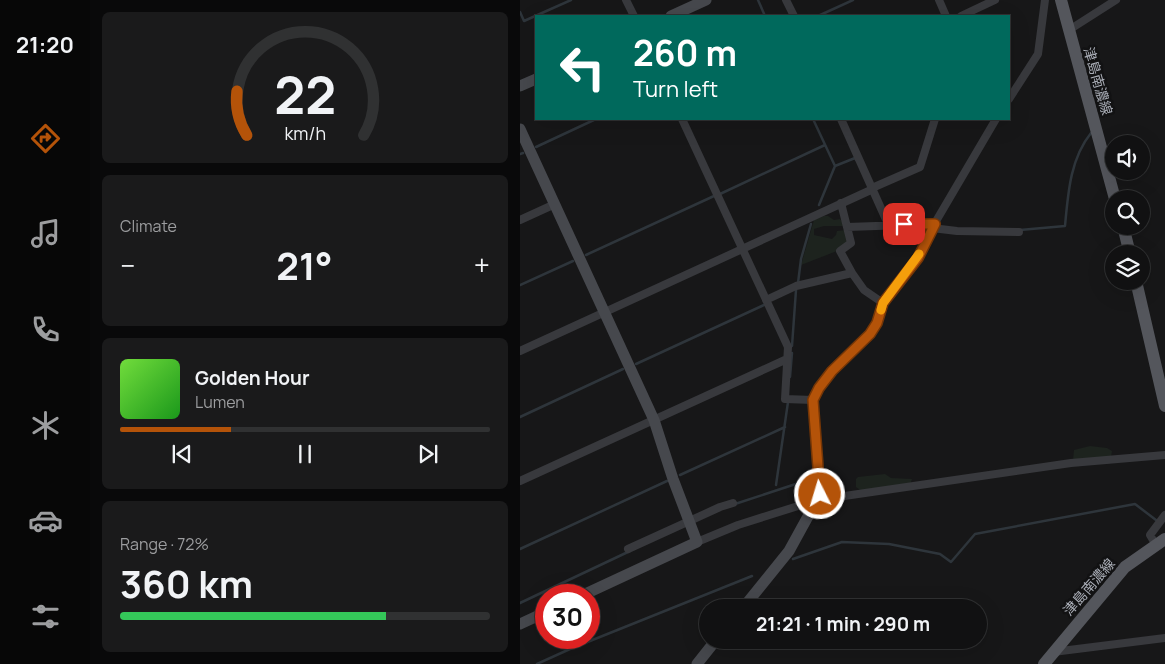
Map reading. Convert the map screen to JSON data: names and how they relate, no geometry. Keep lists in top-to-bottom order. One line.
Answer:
{"streets":{"main road":["津島南濃線"]},"page":{"tabs":"21:20","turn":["260 m","Turn left"],"tile":["Climate",["Range · 72%","360 km"]],"heat":["−","21°","+"],"song":["Golden Hour","Lumen"],"limit":"30","trip":"21:21 · 1 min · 290 m","gauge":["22","km/h"]}}
